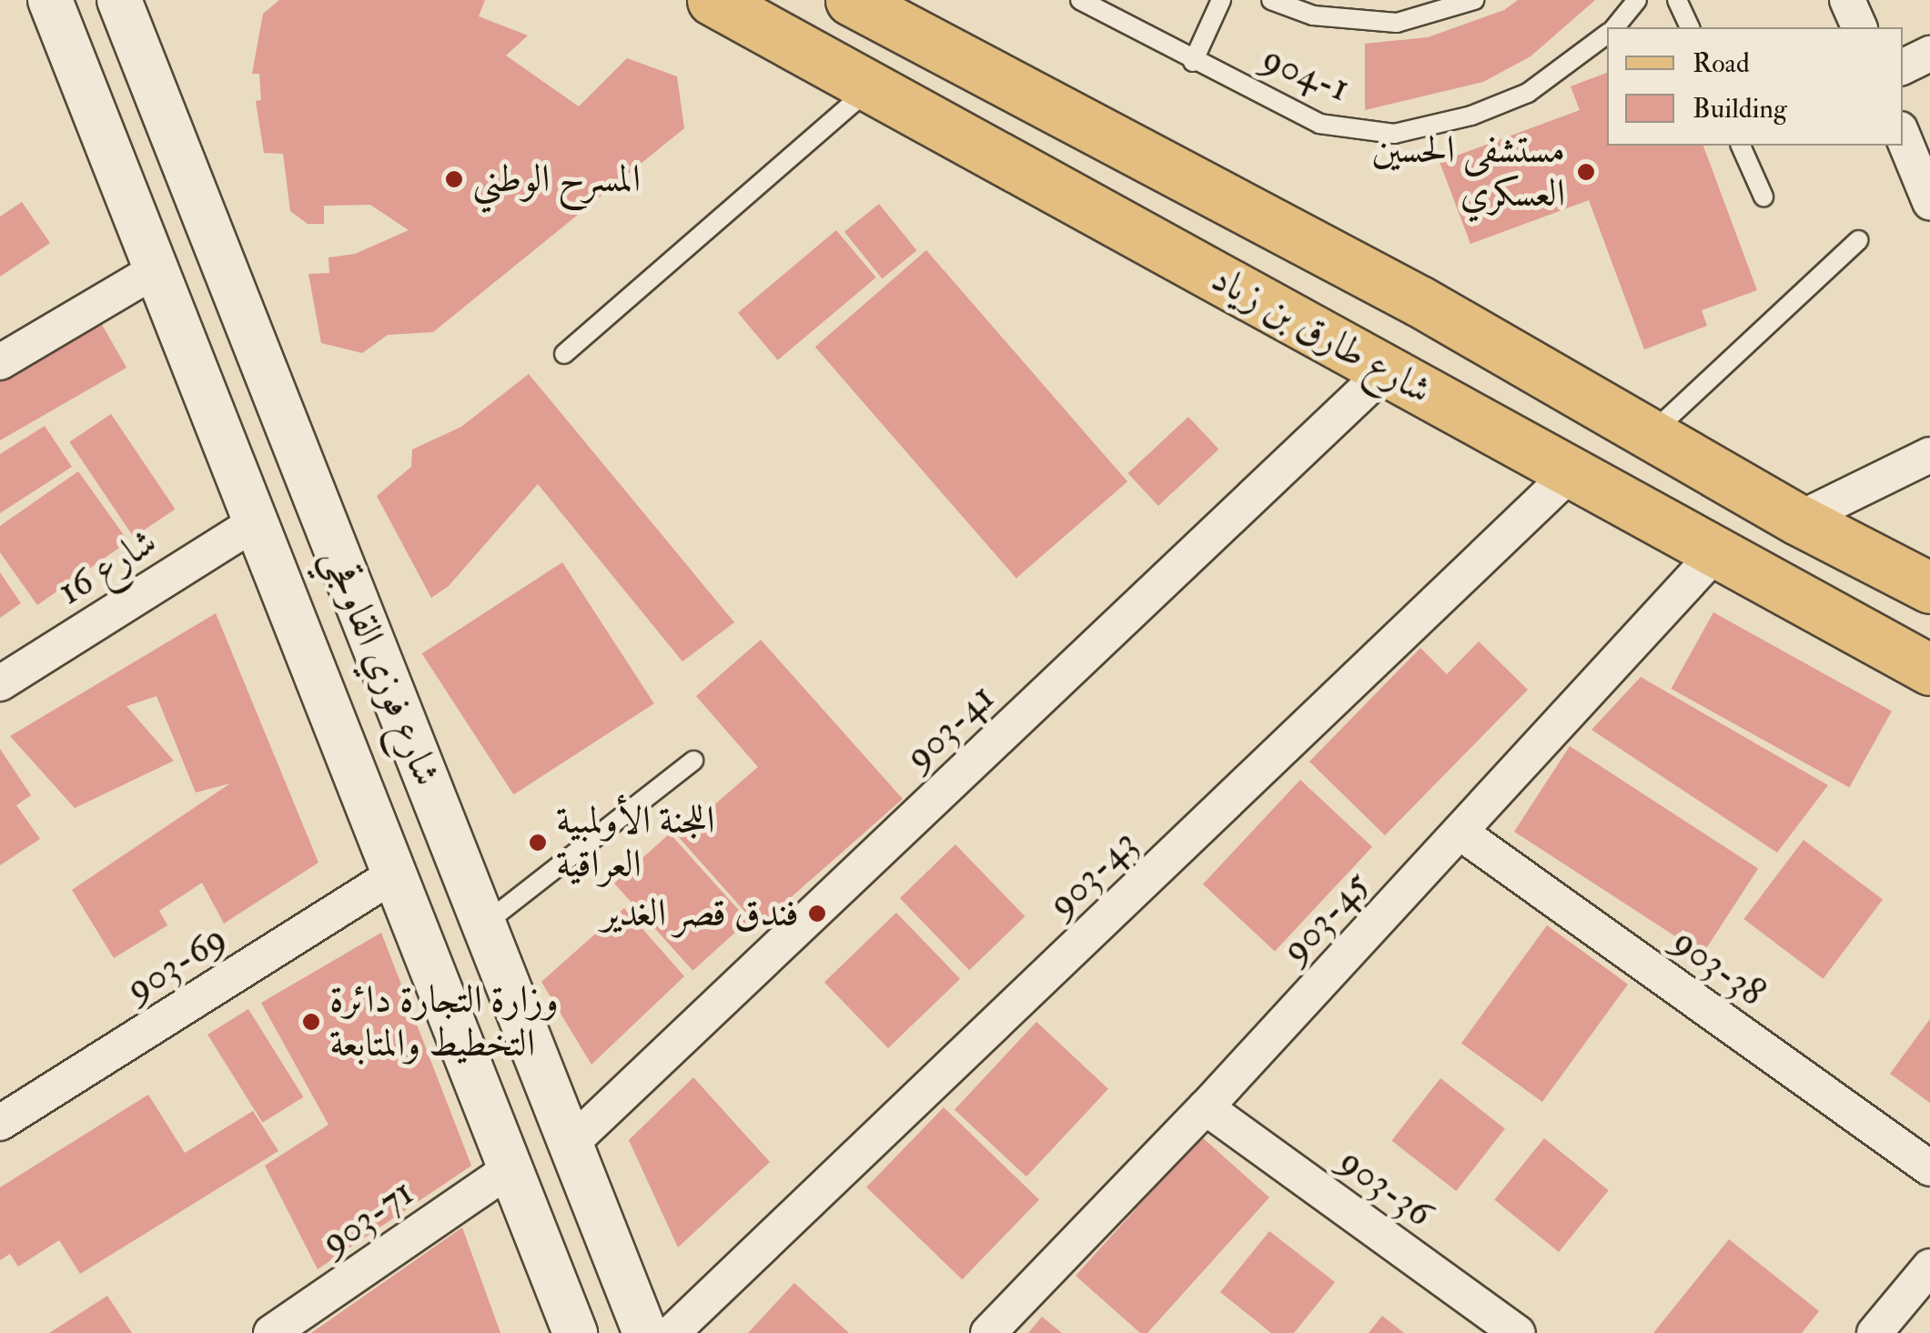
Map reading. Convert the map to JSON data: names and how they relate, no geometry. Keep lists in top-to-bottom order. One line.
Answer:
{"streets":{"main road":["شارع طارق بن زياد"],"street":["شارع 16","شارع فوزي القاوقجي","903-41","903-43","903-45","903-69","903-38","903-36","903-71"],"lane":["904-1"]},"crossings":[["شارع طارق بن زياد","903-41"],["شارع طارق بن زياد","903-43"],["شارع طارق بن زياد","903-45"],["شارع 16","شارع فوزي القاوقجي"],["شارع فوزي القاوقجي","903-41"],["شارع فوزي القاوقجي","903-69"],["شارع فوزي القاوقجي","903-71"],["903-45","903-38"],["903-45","903-36"]],"places":["مستشفى الحسين العسكري","المسرح الوطني","اللجنة الأولمبية العراقية","فندق قصر الغدير","وزارة التجارة دائرة التخطيط والمتابعة"],"legend":["Road","Building"]}
